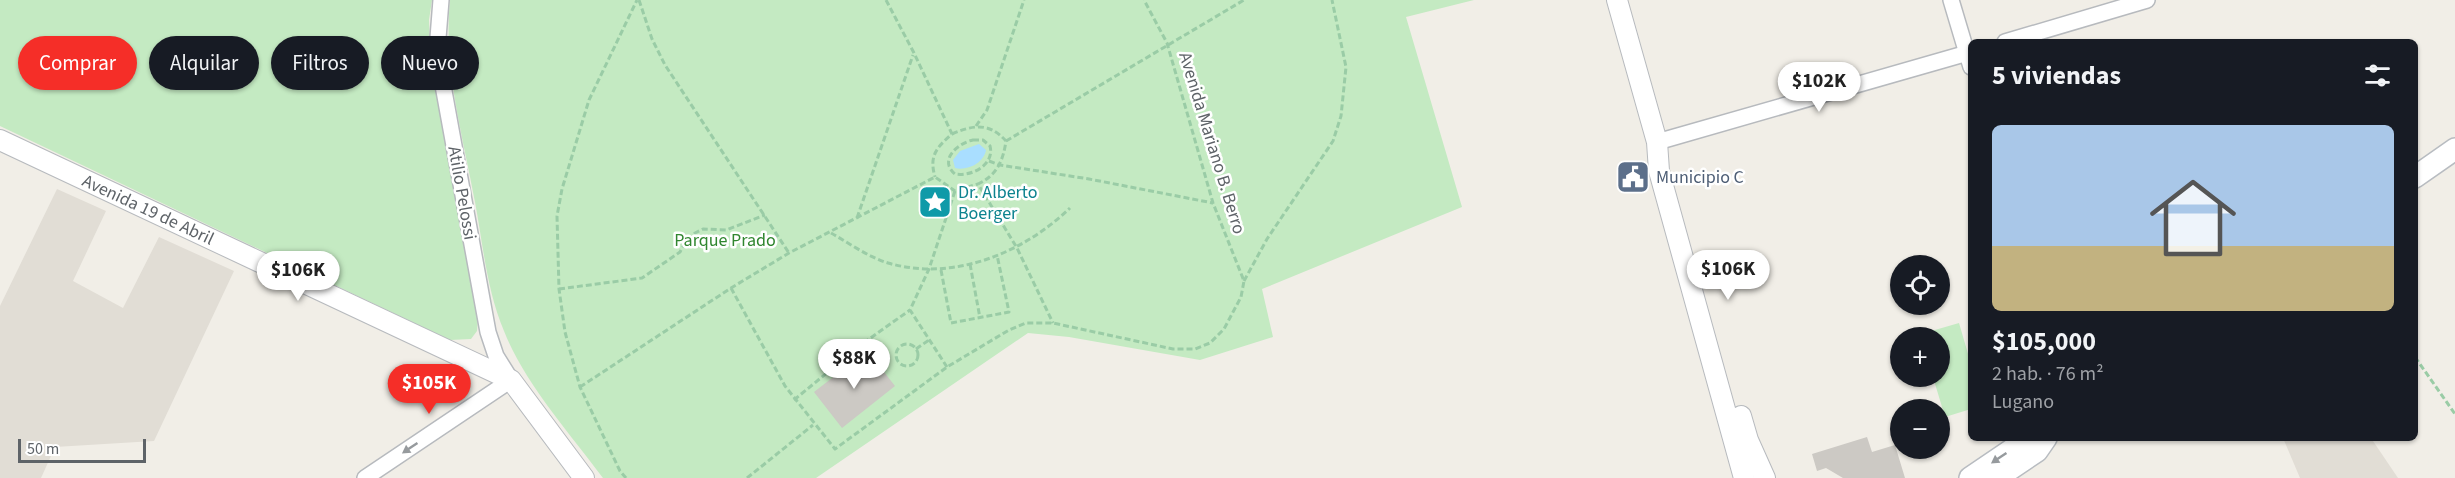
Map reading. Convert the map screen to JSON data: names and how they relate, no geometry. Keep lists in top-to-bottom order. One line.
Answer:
{"streets":{"street":["Atilio Pelossi","Avenida 19 de Abril"],"path":["Avenida Mariano B. Berro"]},"crossings":[["Atilio Pelossi","Avenida 19 de Abril"]],"parks":["Parque Prado"],"places":{"public building":["Municipio C"],"place":["Dr. Alberto Boerger"]},"scale_bar":"50 m","page":{"chip":["Comprar","Alquilar","Filtros","Nuevo"],"heading":"5 viviendas","price":["$102K","$106K","$106K","$88K","$105K"],"list":[{"name":"$105,000","note":"2 hab. · 76 m² · Lugano"}],"map_buttons":["+","−"],"scale":"50 m"}}
